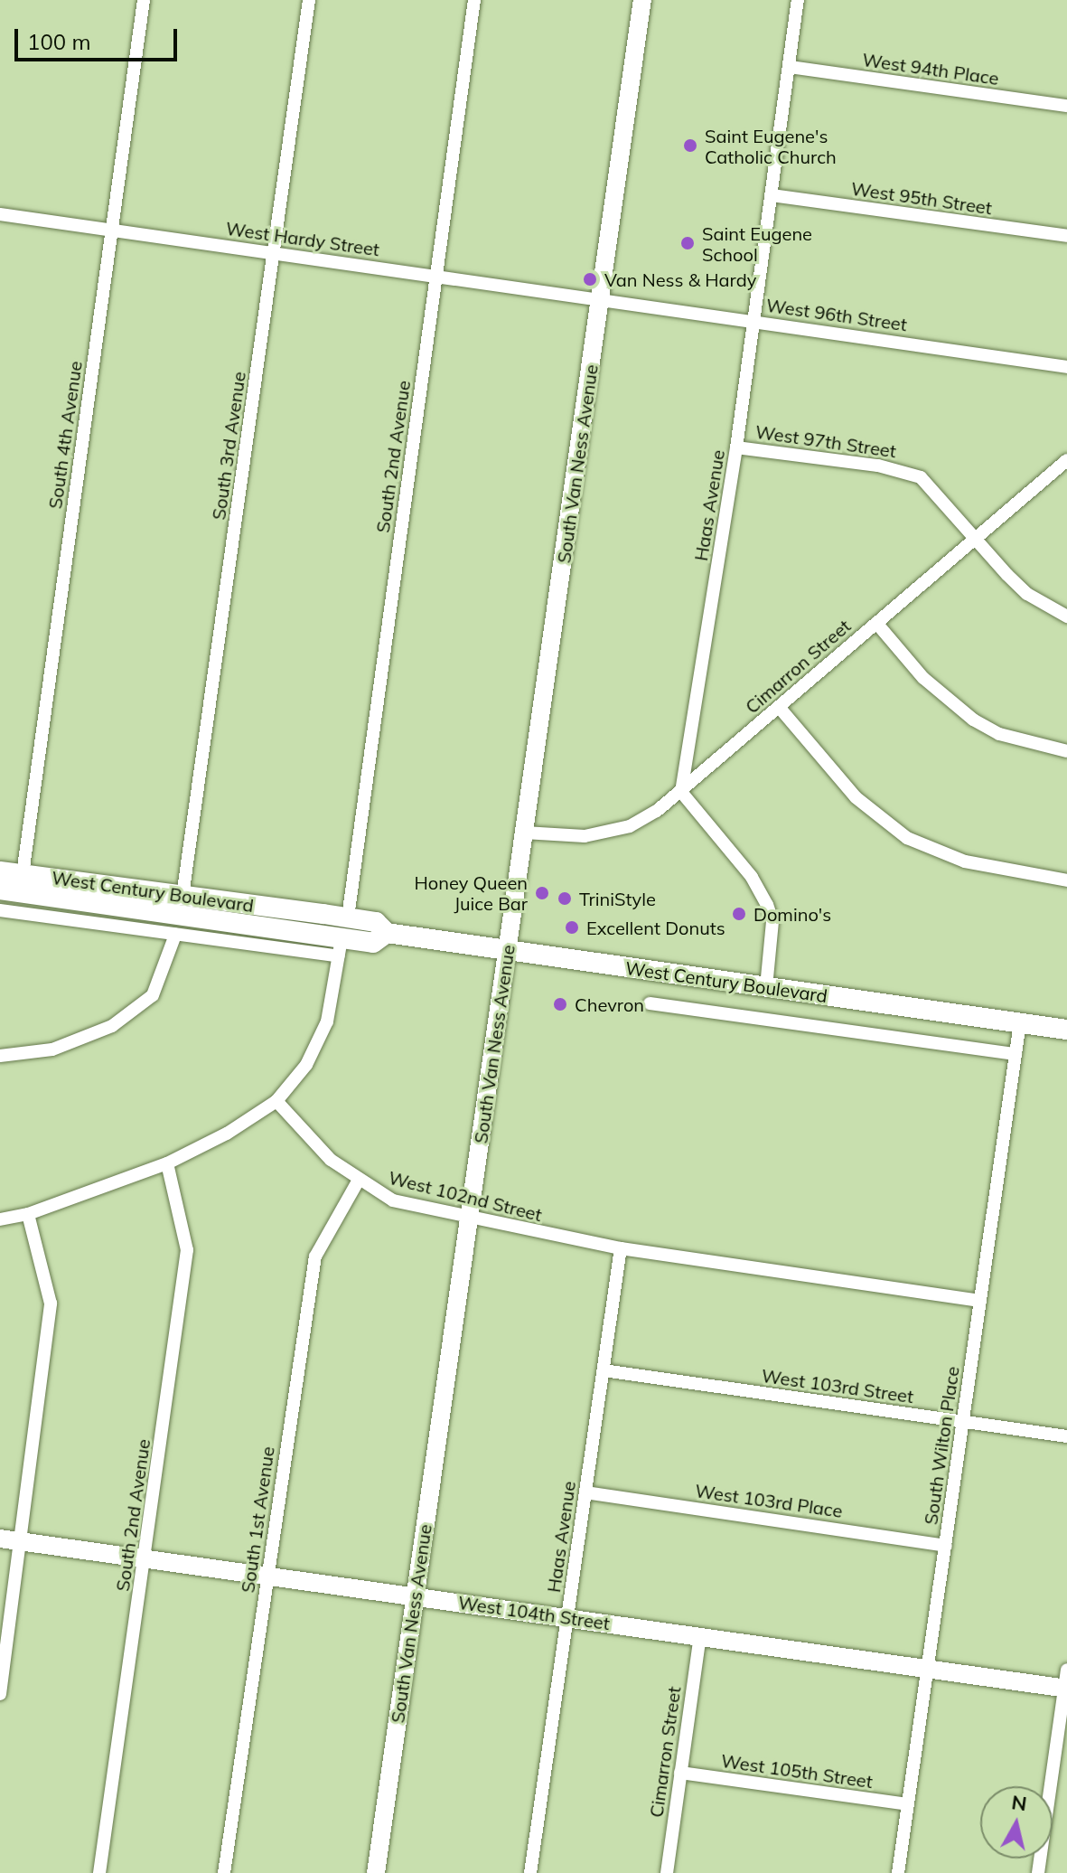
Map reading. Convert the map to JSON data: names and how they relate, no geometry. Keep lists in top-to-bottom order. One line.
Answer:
{"streets":{"main road":["West Century Boulevard"],"street":["West 94th Place","West 95th Street","West Hardy Street","West 96th Street","South 4th Avenue","West 97th Street","South 3rd Avenue","South 2nd Avenue","South Van Ness Avenue","Haas Avenue","Cimarron Street","West 102nd Street","West 103rd Street","South Wilton Place","West 103rd Place","South 1st Avenue","West 104th Street","West 105th Street"]},"crossings":[["West 94th Place","Haas Avenue"],["West 95th Street","Haas Avenue"],["West Hardy Street","West 96th Street"],["West Hardy Street","South 4th Avenue"],["West Hardy Street","South 3rd Avenue"],["West Hardy Street","South 2nd Avenue"],["West Hardy Street","South Van Ness Avenue"],["West 96th Street","South Van Ness Avenue"],["West 96th Street","Haas Avenue"],["South 4th Avenue","West Century Boulevard"],["West 97th Street","Haas Avenue"],["West 97th Street","Cimarron Street"],["South 3rd Avenue","West Century Boulevard"],["South 2nd Avenue","West Century Boulevard"],["South 2nd Avenue","West 104th Street"],["South Van Ness Avenue","Cimarron Street"],["South Van Ness Avenue","West Century Boulevard"],["South Van Ness Avenue","West 102nd Street"],["South Van Ness Avenue","West 104th Street"],["Haas Avenue","Cimarron Street"],["Haas Avenue","West 102nd Street"],["Haas Avenue","West 103rd Street"],["Haas Avenue","West 103rd Place"],["Haas Avenue","West 104th Street"],["Cimarron Street","West 104th Street"],["Cimarron Street","West 105th Street"],["West Century Boulevard","South Wilton Place"],["West 102nd Street","South Wilton Place"],["West 102nd Street","South 1st Avenue"],["West 103rd Street","South Wilton Place"],["South Wilton Place","West 103rd Place"],["South Wilton Place","West 104th Street"],["South Wilton Place","West 105th Street"],["South 1st Avenue","West 104th Street"]],"places":["Saint Eugene's Catholic Church","Saint Eugene School","Van Ness & Hardy","Honey Queen Juice Bar","TriniStyle","Domino's","Excellent Donuts","Chevron"],"scale_bar":"100 m","north":"top"}
